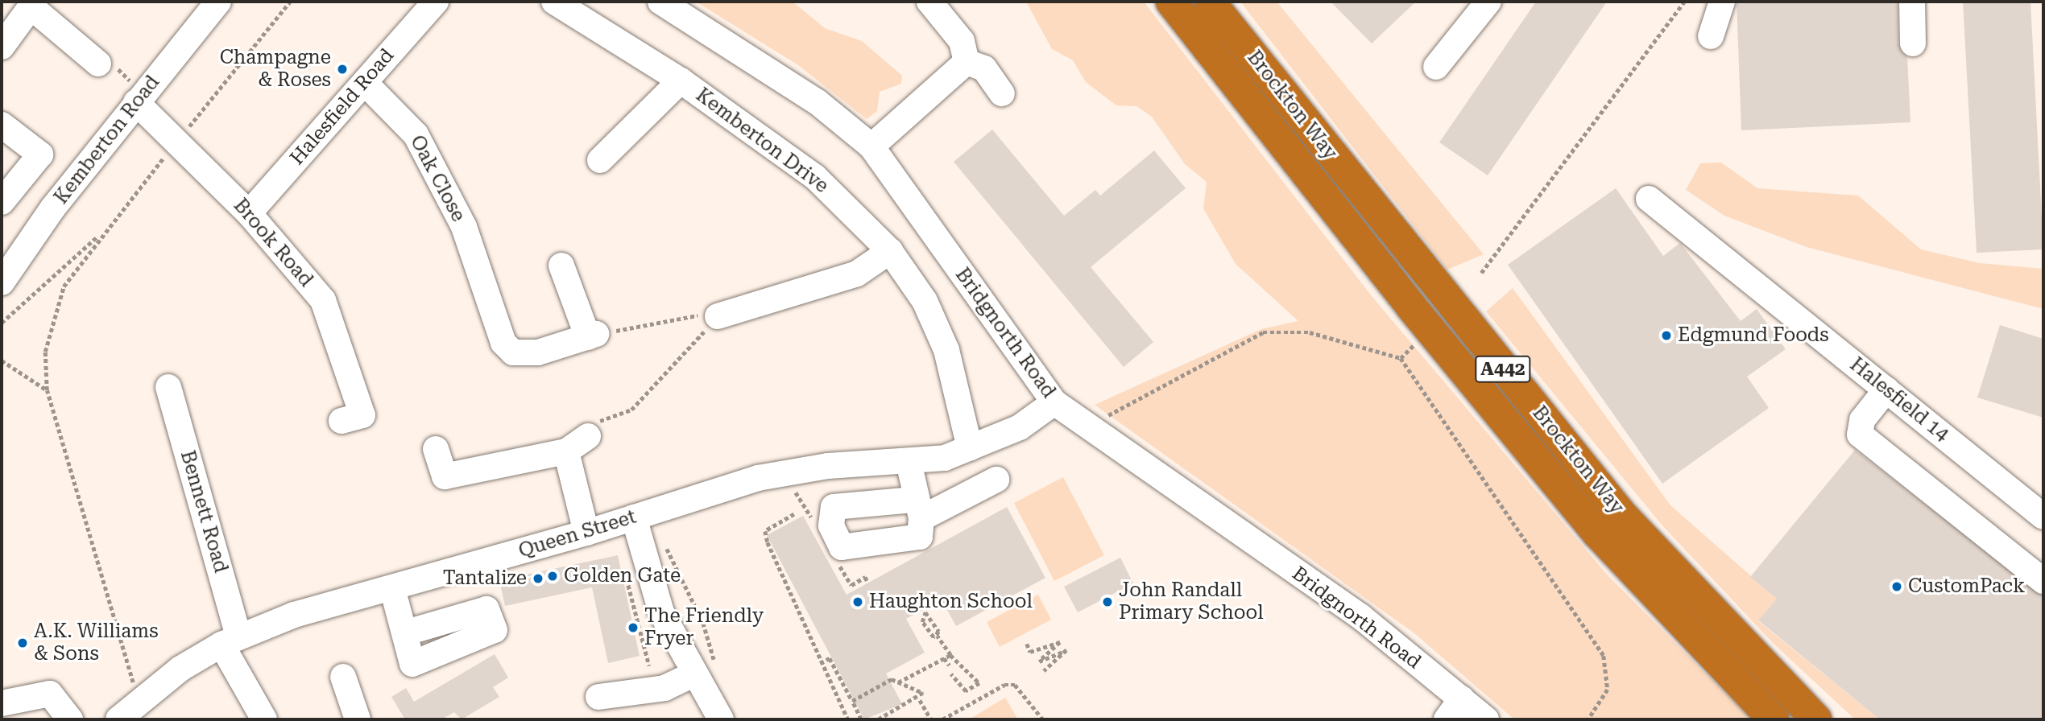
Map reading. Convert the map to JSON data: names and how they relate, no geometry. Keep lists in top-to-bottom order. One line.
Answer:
{"streets":{"highway":["Brockton Way","A442"],"street":["Halesfield Road","Kemberton Road","Kemberton Drive","Oak Close","Brook Road","Bridgnorth Road","Halesfield 14","Bennett Road","Queen Street"]},"crossings":[["Halesfield Road","Oak Close"],["Halesfield Road","Brook Road"],["Kemberton Road","Brook Road"],["Kemberton Drive","Queen Street"],["Bridgnorth Road","Queen Street"],["Bennett Road","Queen Street"]],"places":["Champagne & Roses","Edgmund Foods","Golden Gate","Tantalize","CustomPack","Haughton School","John Randall Primary School","The Friendly Fryer","A.K. Williams & Sons"]}
